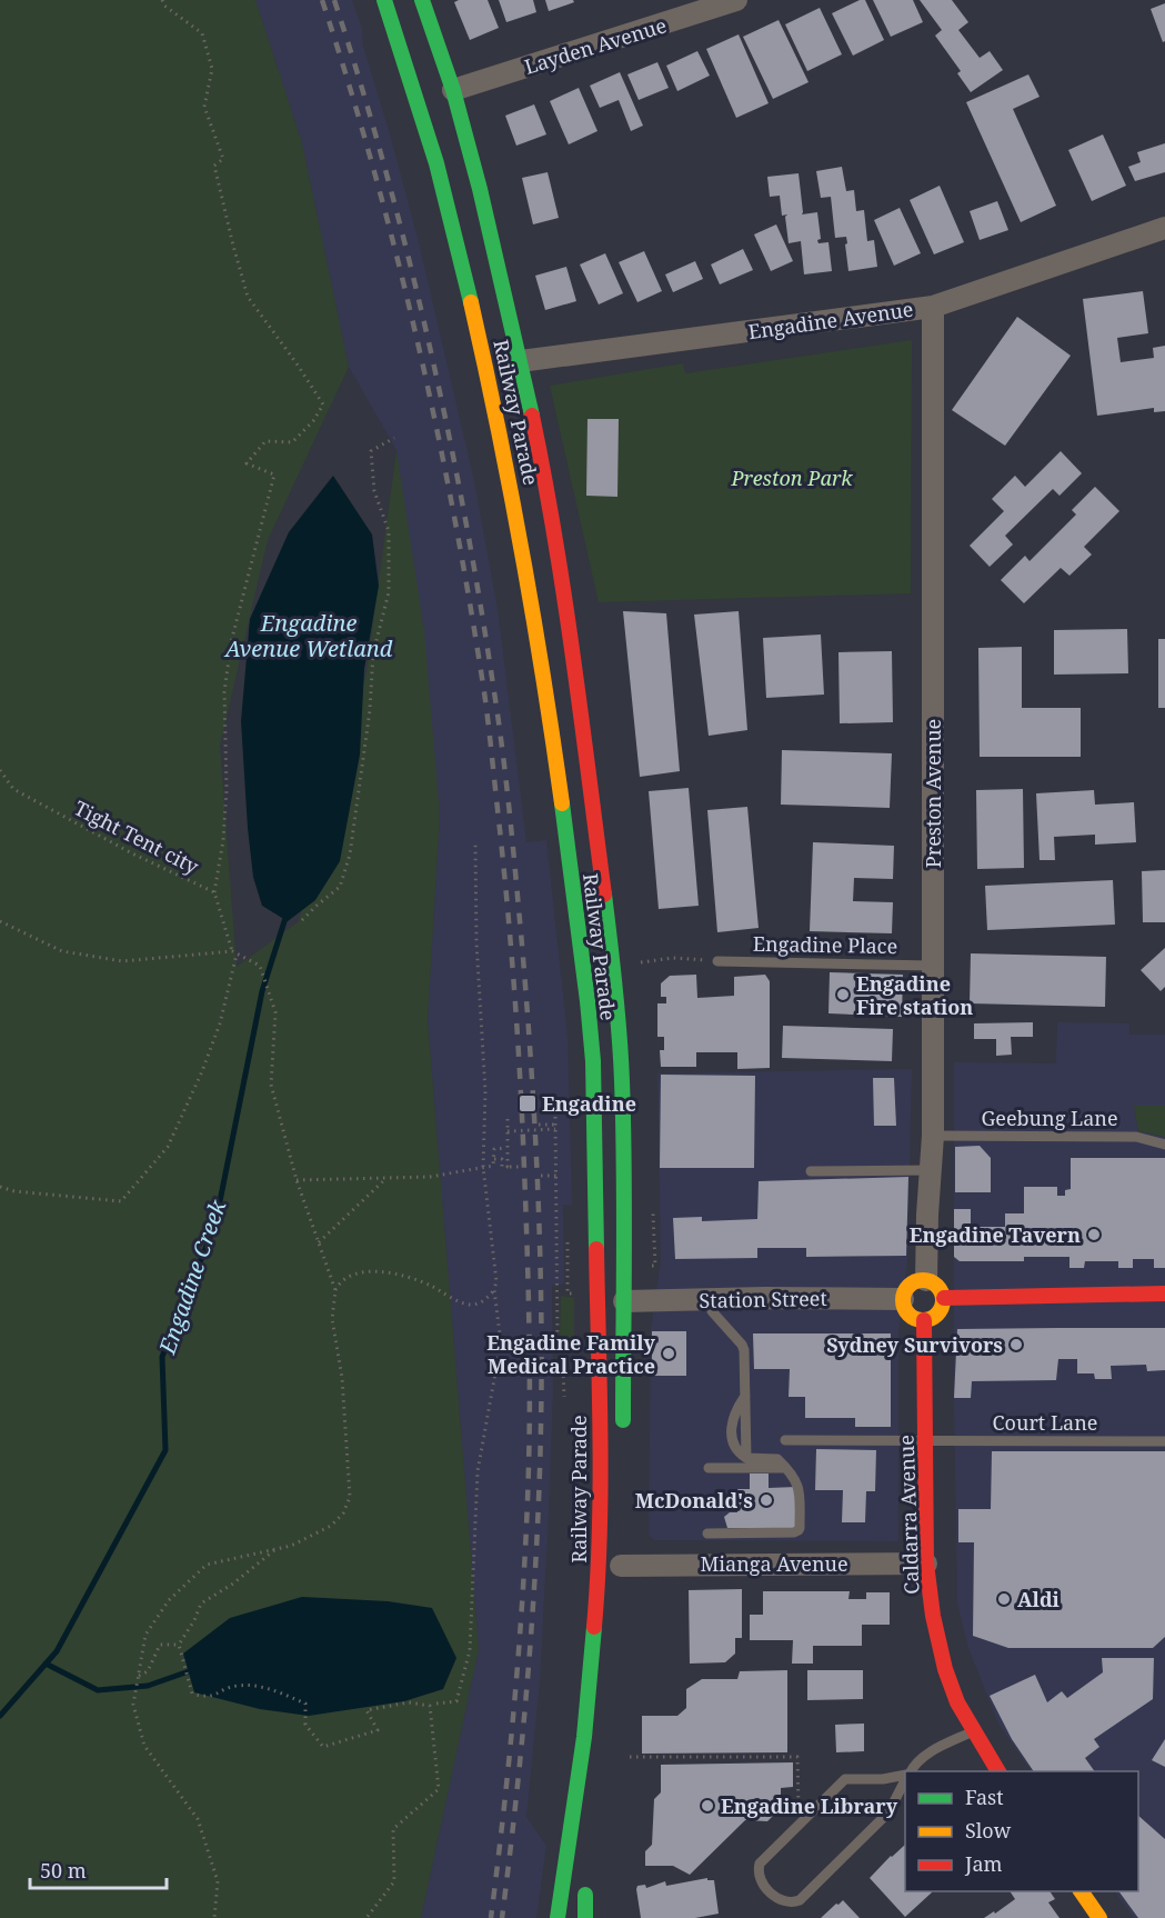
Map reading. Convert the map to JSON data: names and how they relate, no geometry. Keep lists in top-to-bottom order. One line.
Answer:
{"streets":{"main road":["Railway Parade","Caldarra Avenue"],"street":["Layden Avenue","Engadine Avenue","Preston Avenue","Station Street","Mianga Avenue"],"lane":["Engadine Place","Geebung Lane","Court Lane"],"path":["Tight Tent city"]},"crossings":[["Layden Avenue","Railway Parade"],["Engadine Avenue","Railway Parade"],["Engadine Avenue","Preston Avenue"],["Railway Parade","Station Street"],["Preston Avenue","Engadine Place"],["Preston Avenue","Geebung Lane"],["Preston Avenue","Station Street"],["Preston Avenue","Caldarra Avenue"],["Station Street","Caldarra Avenue"],["Court Lane","Caldarra Avenue"],["Caldarra Avenue","Mianga Avenue"]],"water":["Engadine Avenue Wetland","Engadine Creek"],"parks":["Preston Park"],"places":{"other":["Engadine Fire station","Engadine Tavern","Sydney Survivors","Engadine Family Medical Practice","McDonald's","Aldi","Engadine Library"],"transit":["Engadine"]},"legend":["Fast","Slow","Jam"],"scale_bar":"50 m"}
